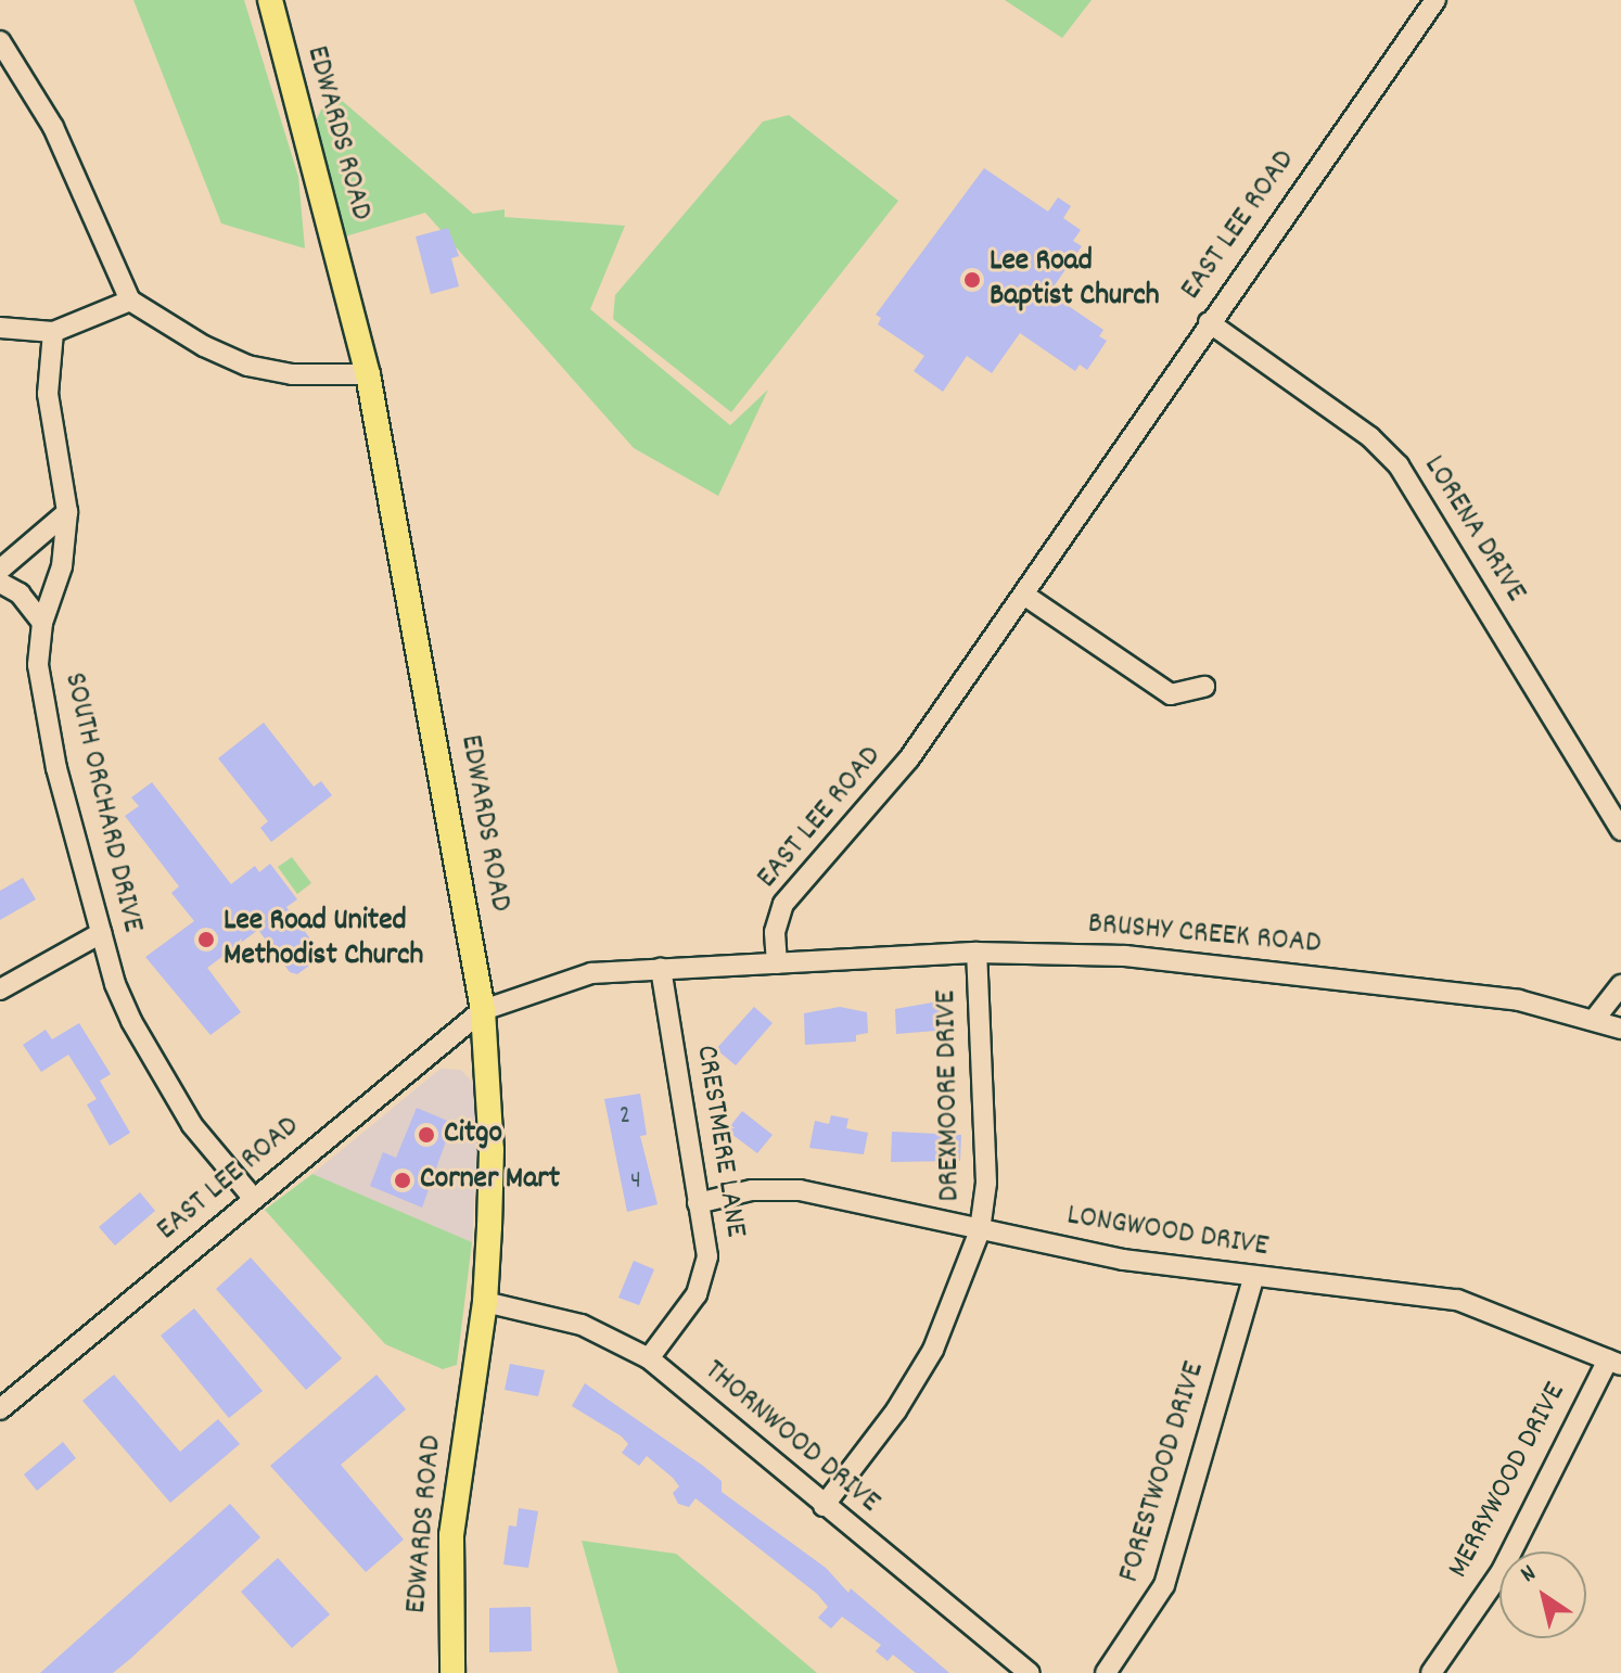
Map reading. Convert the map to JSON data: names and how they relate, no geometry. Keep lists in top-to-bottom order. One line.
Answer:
{"streets":{"main road":["EDWARDS ROAD"],"street":["EAST LEE ROAD","LORENA DRIVE","SOUTH ORCHARD DRIVE","BRUSHY CREEK ROAD","DREXMOORE DRIVE","CRESTMERE LANE","LONGWOOD DRIVE","THORNWOOD DRIVE","FORESTWOOD DRIVE","MERRYWOOD DRIVE"]},"crossings":[["EDWARDS ROAD","EAST LEE ROAD"],["EDWARDS ROAD","THORNWOOD DRIVE"],["EAST LEE ROAD","LORENA DRIVE"],["EAST LEE ROAD","SOUTH ORCHARD DRIVE"],["EAST LEE ROAD","BRUSHY CREEK ROAD"],["EAST LEE ROAD","CRESTMERE LANE"],["BRUSHY CREEK ROAD","DREXMOORE DRIVE"],["DREXMOORE DRIVE","LONGWOOD DRIVE"],["DREXMOORE DRIVE","THORNWOOD DRIVE"],["CRESTMERE LANE","LONGWOOD DRIVE"],["CRESTMERE LANE","THORNWOOD DRIVE"],["LONGWOOD DRIVE","FORESTWOOD DRIVE"],["LONGWOOD DRIVE","MERRYWOOD DRIVE"]],"places":["Lee Road Baptist Church","Lee Road United Methodist Church","Citgo","Corner Mart"],"house_numbers":["2","4"],"north":"top left"}
